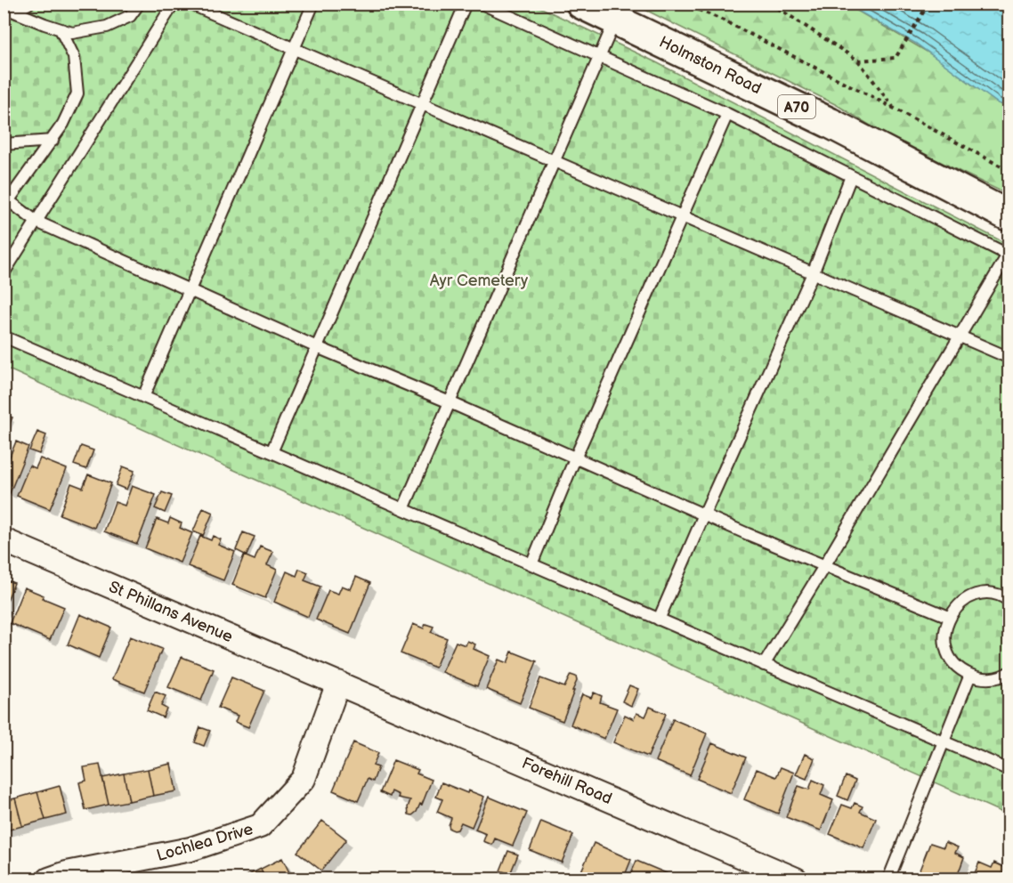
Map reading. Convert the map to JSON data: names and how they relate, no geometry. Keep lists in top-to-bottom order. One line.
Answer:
{"streets":{"main road":["Holmston Road","A70"],"street":["St Phillans Avenue","Forehill Road","Lochlea Drive"]},"crossings":[["St Phillans Avenue","Forehill Road"],["St Phillans Avenue","Lochlea Drive"],["Forehill Road","Lochlea Drive"]],"parks":["Ayr Cemetery"]}
